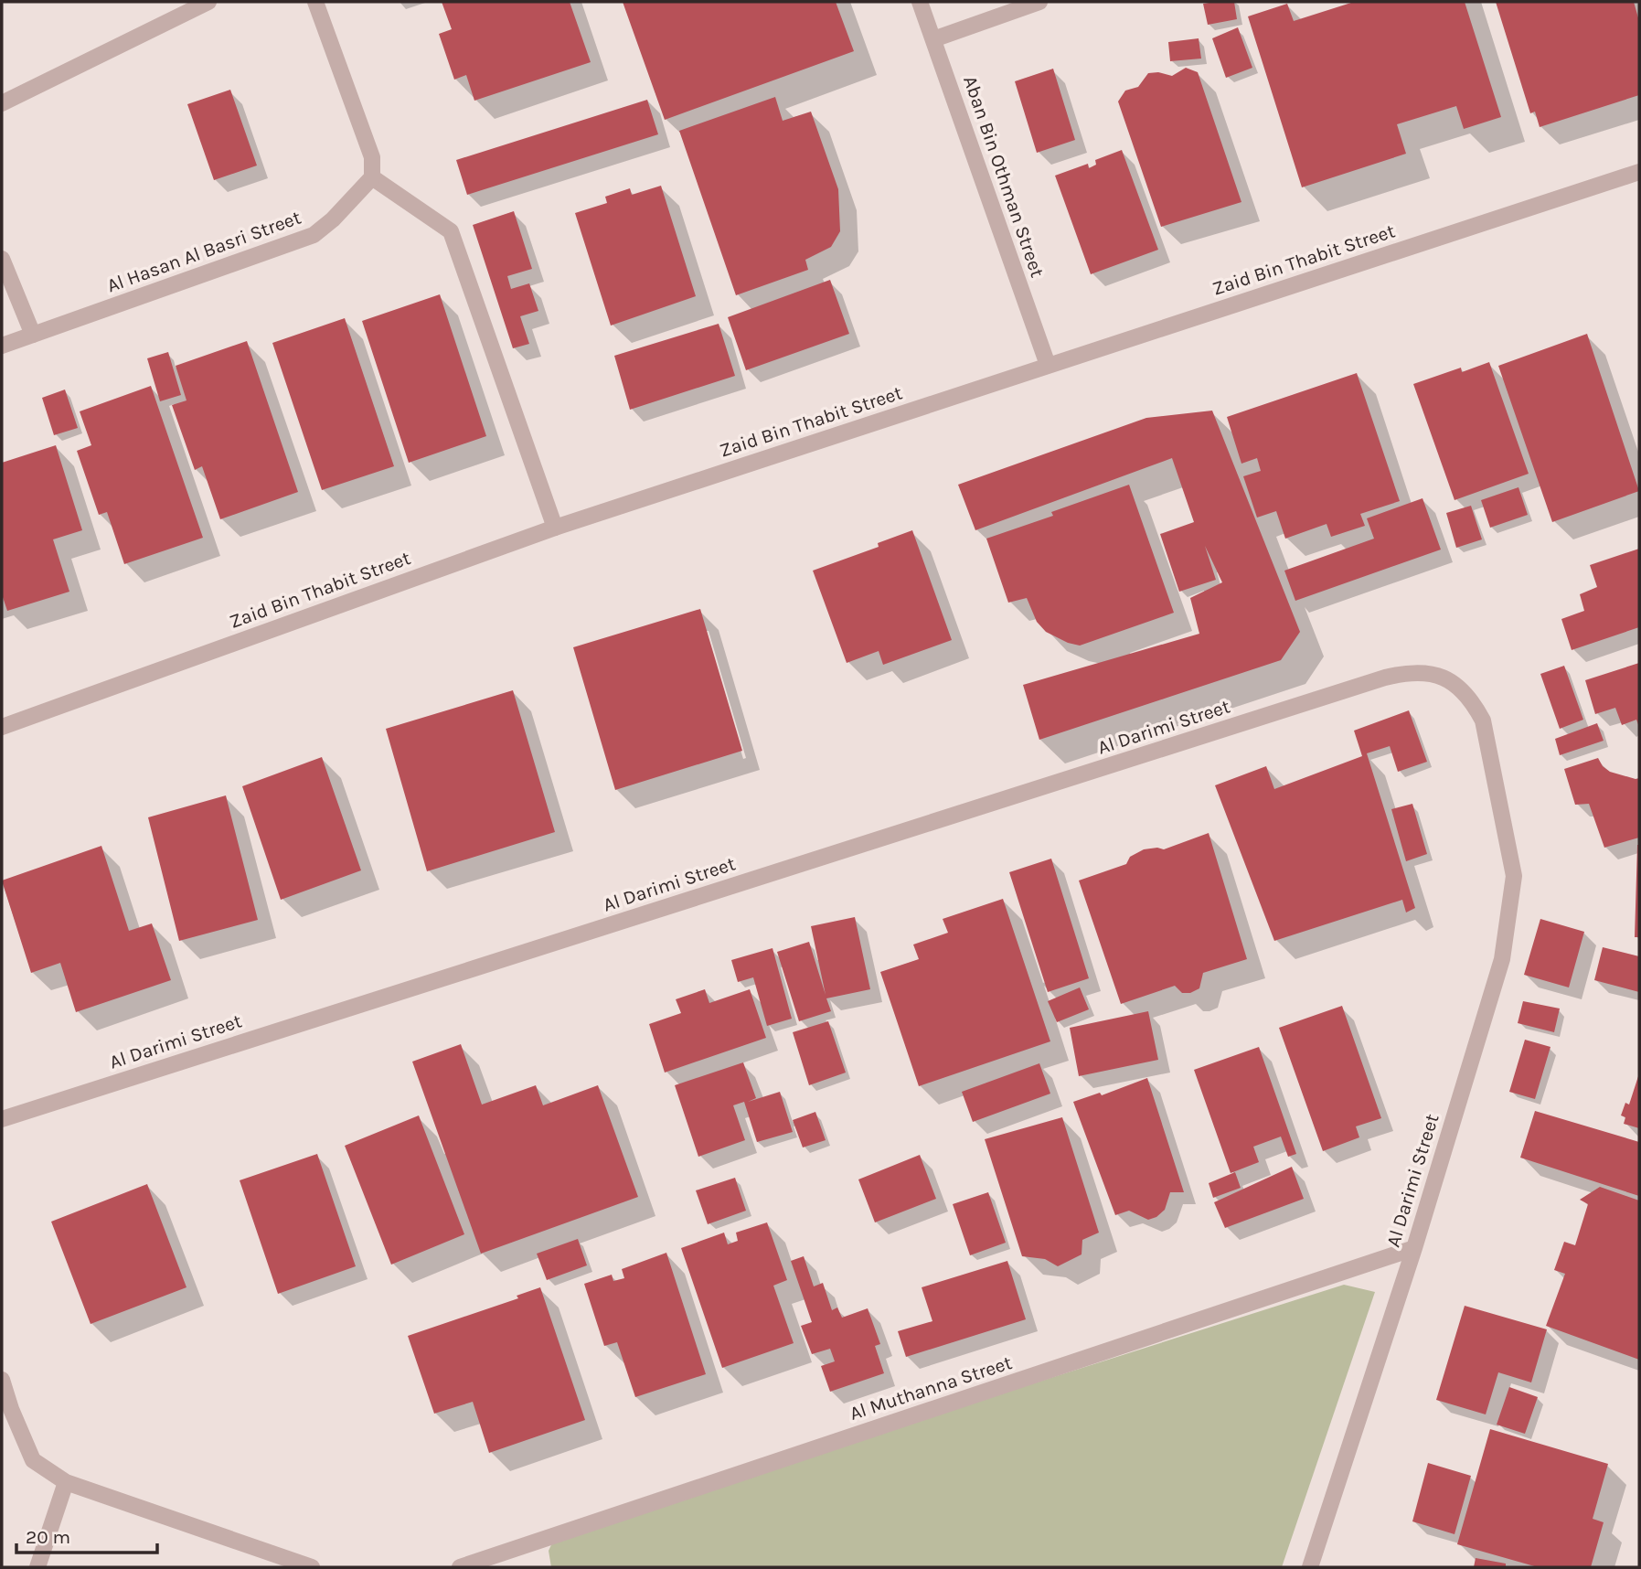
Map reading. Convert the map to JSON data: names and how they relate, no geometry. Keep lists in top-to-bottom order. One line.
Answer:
{"streets":{"street":["Aban Bin Othman Street","Al Hasan Al Basri Street","Zaid Bin Thabit Street","Al Darimi Street","Al Muthanna Street"]},"crossings":[["Aban Bin Othman Street","Zaid Bin Thabit Street"],["Al Darimi Street","Al Muthanna Street"]],"scale_bar":"20 m"}
